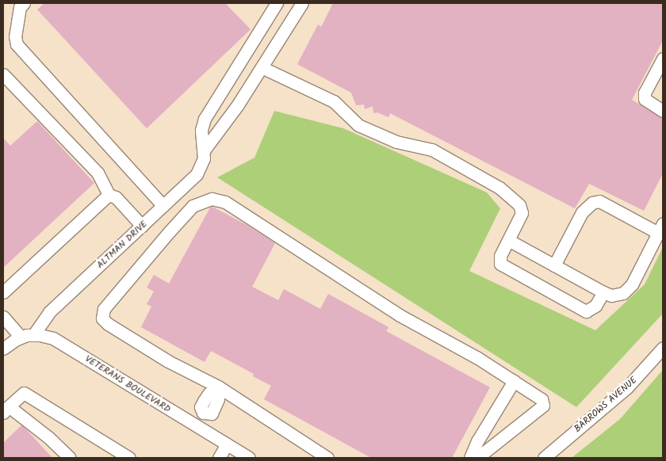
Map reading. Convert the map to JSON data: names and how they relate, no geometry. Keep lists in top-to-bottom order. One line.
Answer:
{"streets":{"street":["ALTMAN DRIVE","VETERANS BOULEVARD","BARROWS AVENUE"]},"crossings":[["ALTMAN DRIVE","VETERANS BOULEVARD"]]}
